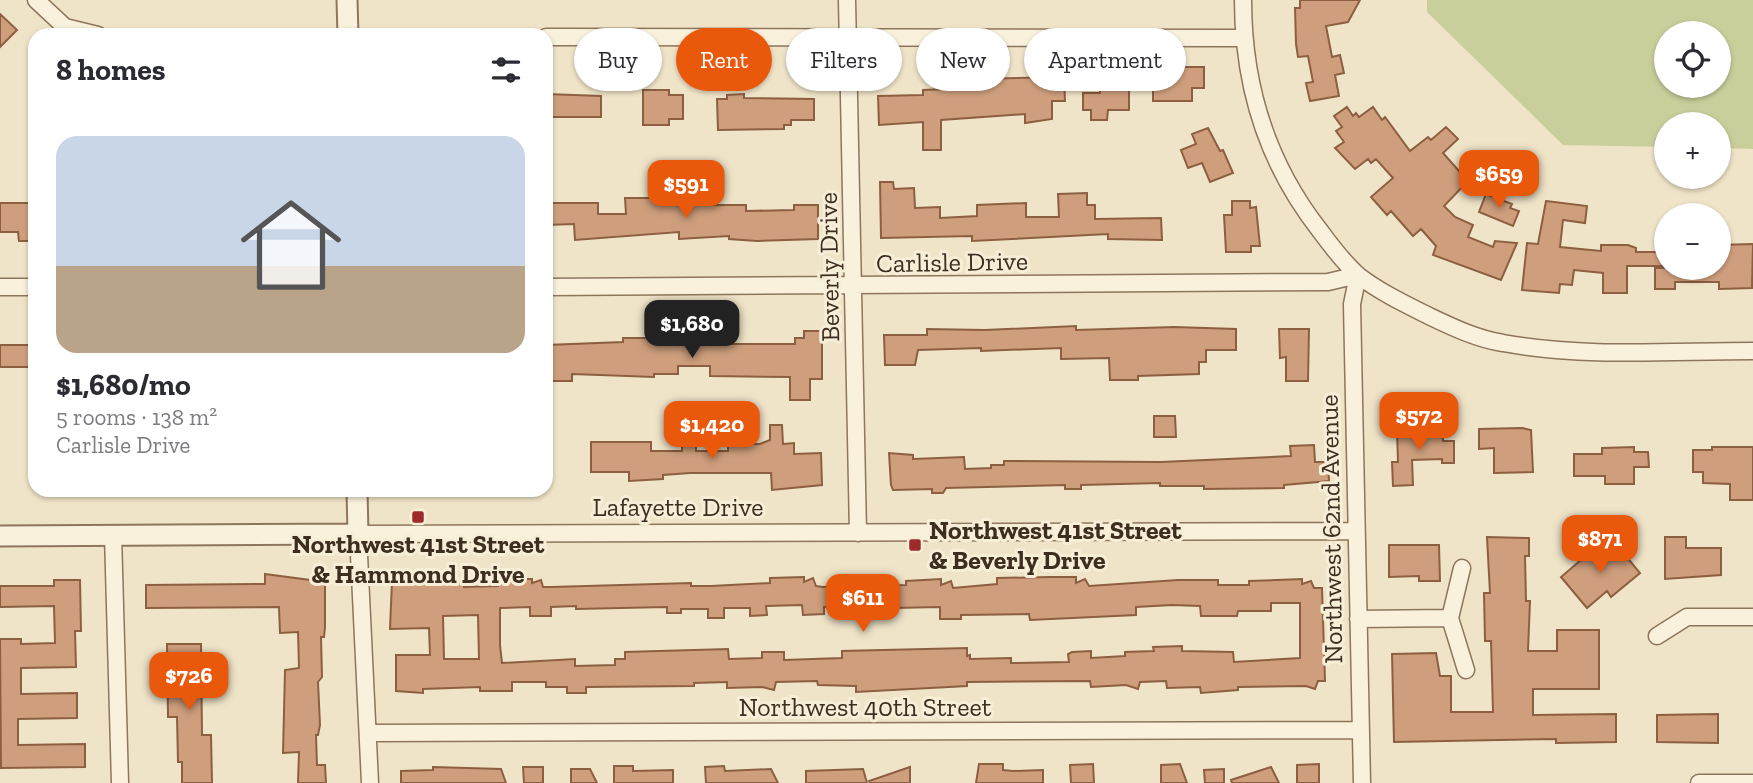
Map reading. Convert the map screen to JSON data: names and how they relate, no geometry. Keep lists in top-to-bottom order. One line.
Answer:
{"streets":{"street":["Carlisle Drive","Beverly Drive","Lafayette Drive","Northwest 62nd Avenue","Northwest 40th Street"]},"crossings":[["Carlisle Drive","Beverly Drive"],["Carlisle Drive","Northwest 62nd Avenue"],["Beverly Drive","Lafayette Drive"],["Lafayette Drive","Northwest 62nd Avenue"],["Northwest 62nd Avenue","Northwest 40th Street"]],"places":{"transit":["Northwest 41st Street & Hammond Drive","Northwest 41st Street & Beverly Drive"]},"page":{"map_buttons":["+","−"],"chip":["Buy","Rent","Filters","New","Apartment"],"heading":"8 homes","list":[{"name":"$1,680/mo","note":"5 rooms · 138 m² · Carlisle Drive"}],"price":["$659","$591","$1,680","$572","$1,420","$871","$611","$726"]}}
